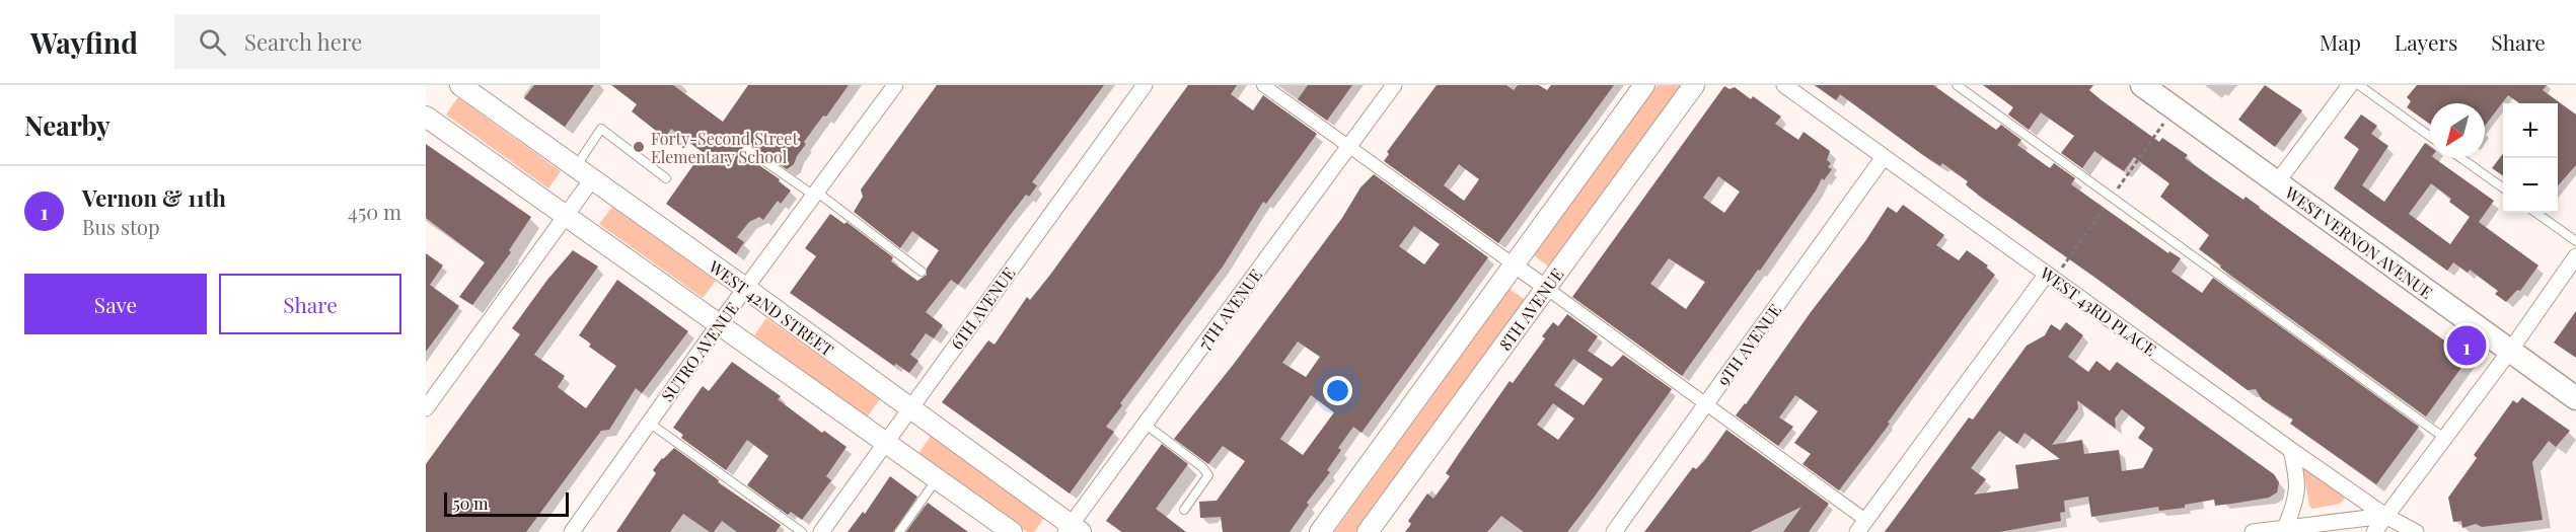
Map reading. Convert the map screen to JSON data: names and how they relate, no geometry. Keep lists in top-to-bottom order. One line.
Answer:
{"streets":{"main road":["WEST VERNON AVENUE"],"street":["WEST 42ND STREET","6TH AVENUE","7TH AVENUE","8TH AVENUE","WEST 43RD PLACE","9TH AVENUE","SUTRO AVENUE"]},"crossings":[["WEST 42ND STREET","6TH AVENUE"],["WEST 42ND STREET","7TH AVENUE"],["WEST 42ND STREET","SUTRO AVENUE"],["WEST 43RD PLACE","9TH AVENUE"]],"places":["Forty-Second Street Elementary School"],"scale_bar":"50 m","north":"bottom left","page":{"header":"Wayfind","search":"Search here","nav":["Map","Layers","Share"],"heading":"Nearby","map_buttons":["+","−"],"list":[{"mark":"1","name":"Vernon & 11th","note":"Bus stop","value":"450 m"}],"buttons":["Save","Share"],"pins":"1","scale":"50 m"}}
